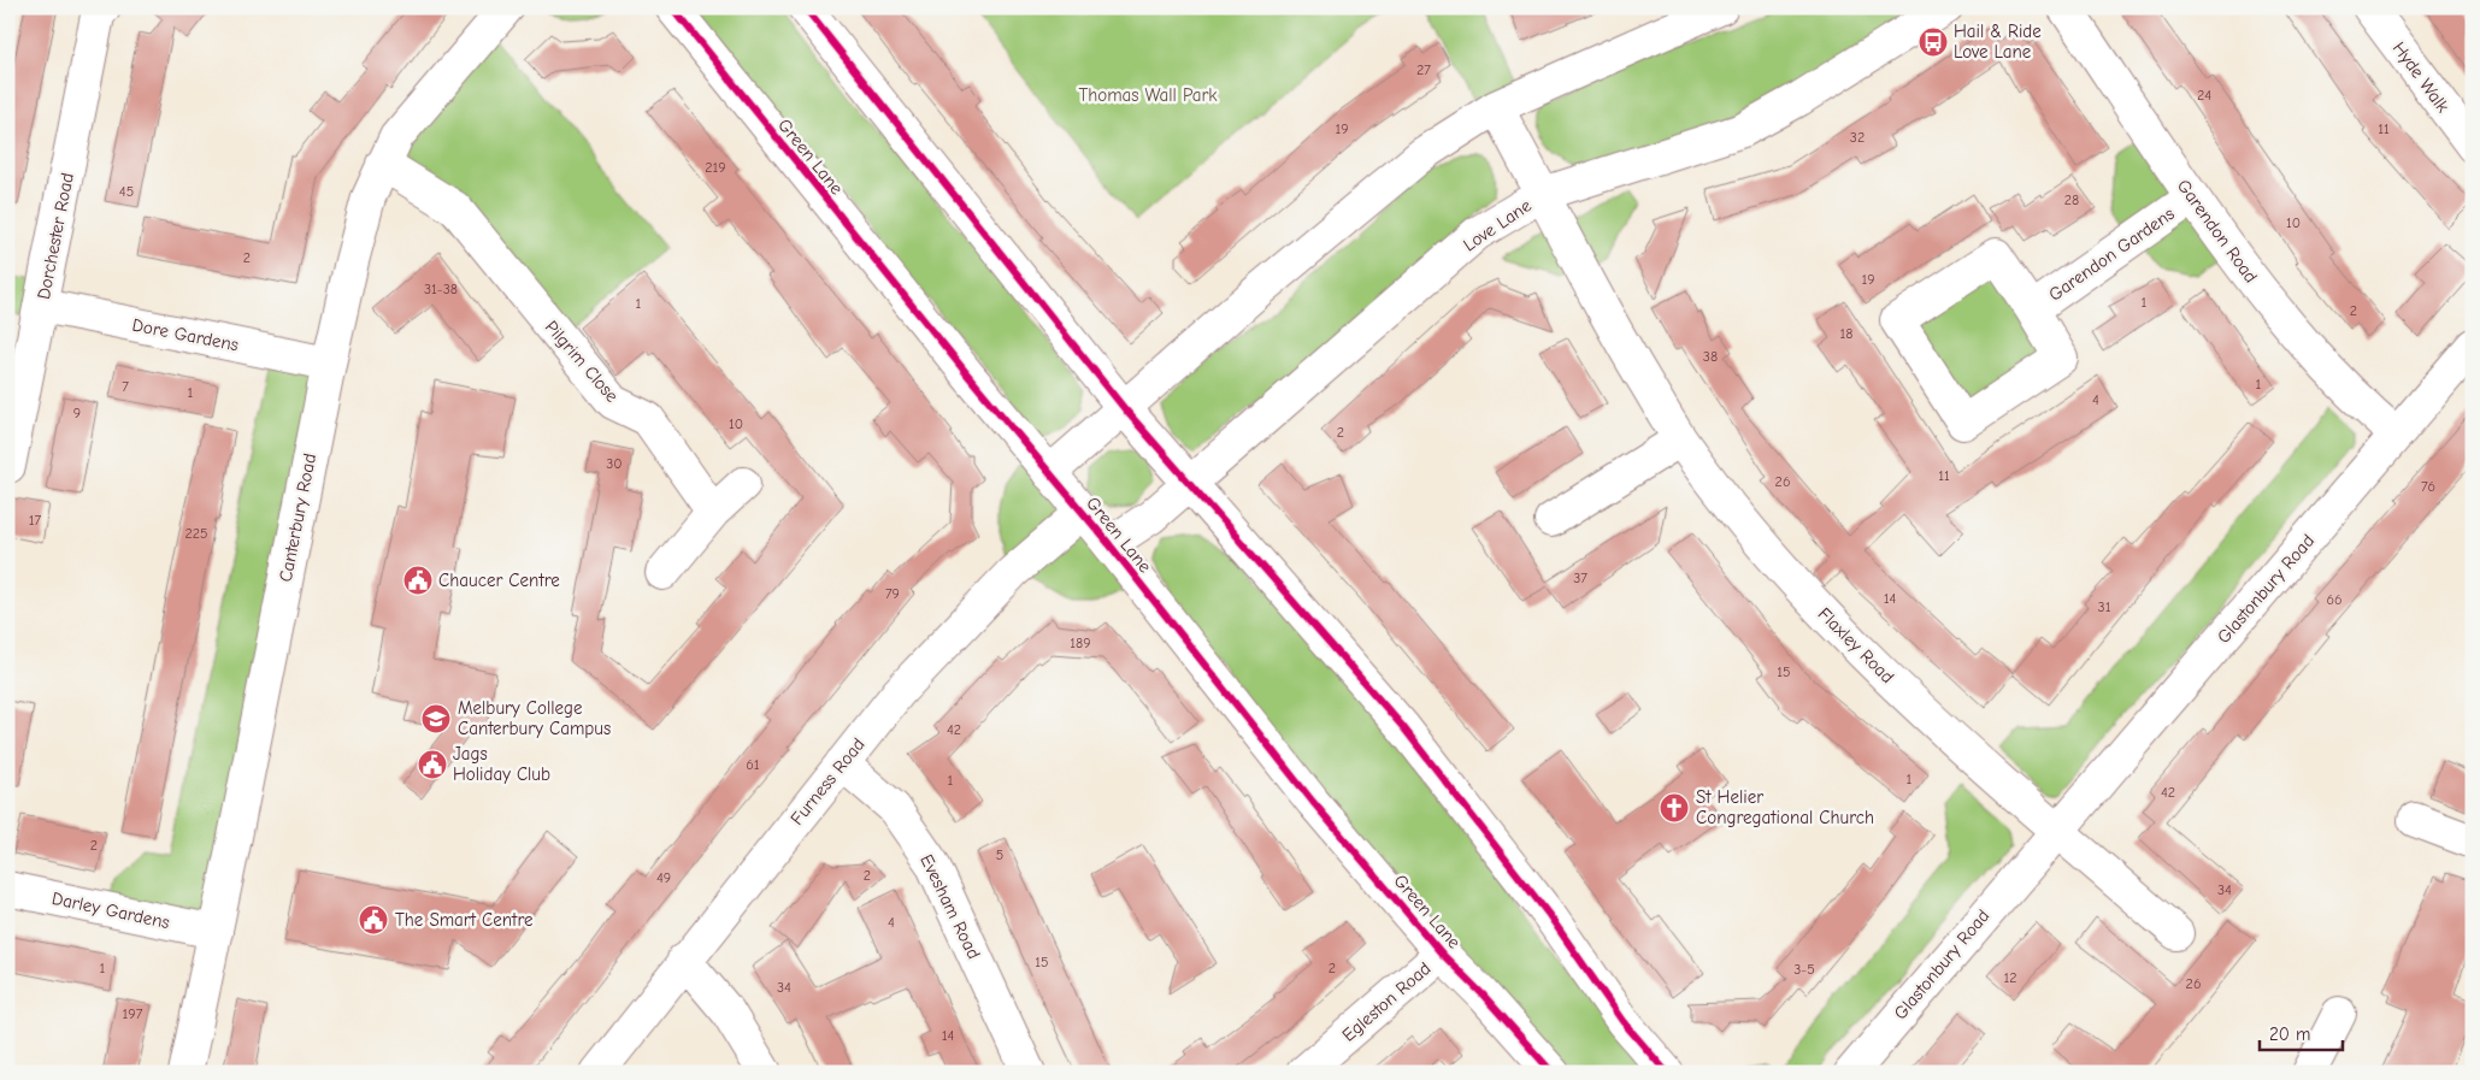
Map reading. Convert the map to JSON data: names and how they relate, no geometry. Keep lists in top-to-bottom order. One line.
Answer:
{"streets":{"street":["Hyde Walk","Green Lane","Love Lane","Garendon Road","Dorchester Road","Garendon Gardens","Dore Gardens","Pilgrim Close","Canterbury Road","Glastonbury Road","Flaxley Road","Furness Road","Evesham Road","Darley Gardens","Egleston Road"]},"crossings":[["Green Lane","Love Lane"],["Green Lane","Furness Road"],["Green Lane","Egleston Road"],["Love Lane","Flaxley Road"],["Garendon Road","Garendon Gardens"],["Garendon Road","Glastonbury Road"],["Dorchester Road","Dore Gardens"],["Dore Gardens","Canterbury Road"],["Pilgrim Close","Canterbury Road"],["Canterbury Road","Darley Gardens"],["Glastonbury Road","Flaxley Road"],["Furness Road","Evesham Road"]],"parks":["Thomas Wall Park"],"places":{"bus stop":["Hail & Ride Love Lane"],"public building":["Chaucer Centre","Jags Holiday Club","The Smart Centre"],"school or university":["Melbury College Canterbury Campus"],"church":["St Helier Congregational Church"]},"house_numbers":["27","24","19","11","32","219","45","28","10","2","19","31-38","1","1","2","18","38","1","7","1","4","9","10","2","30","11","26","76","17","225","37","79","14","66","31","189","15","42","61","1","1","42","2","5","2","49","34","4","15","1","2","3-5","12","26","34","197","14"],"scale_bar":"20 m"}
